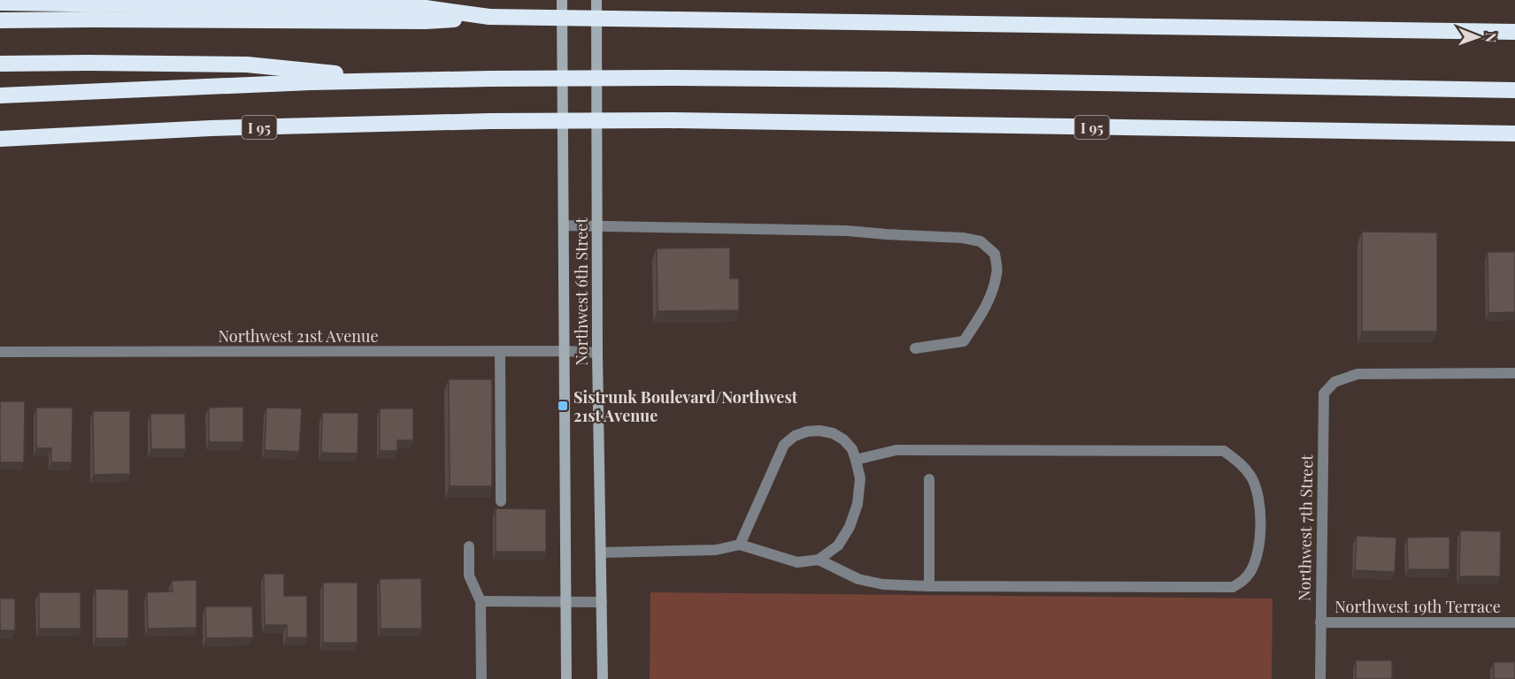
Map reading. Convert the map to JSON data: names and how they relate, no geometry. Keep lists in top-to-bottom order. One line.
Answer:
{"streets":{"highway":["I 95"],"street":["Northwest 6th Street","Northwest 21st Avenue","Northwest 7th Street","Northwest 19th Terrace"]},"crossings":[["Northwest 6th Street","Northwest 21st Avenue"],["Northwest 7th Street","Northwest 19th Terrace"]],"places":{"transit":["Sistrunk Boulevard/Northwest 21st Avenue"]},"north":"right"}
